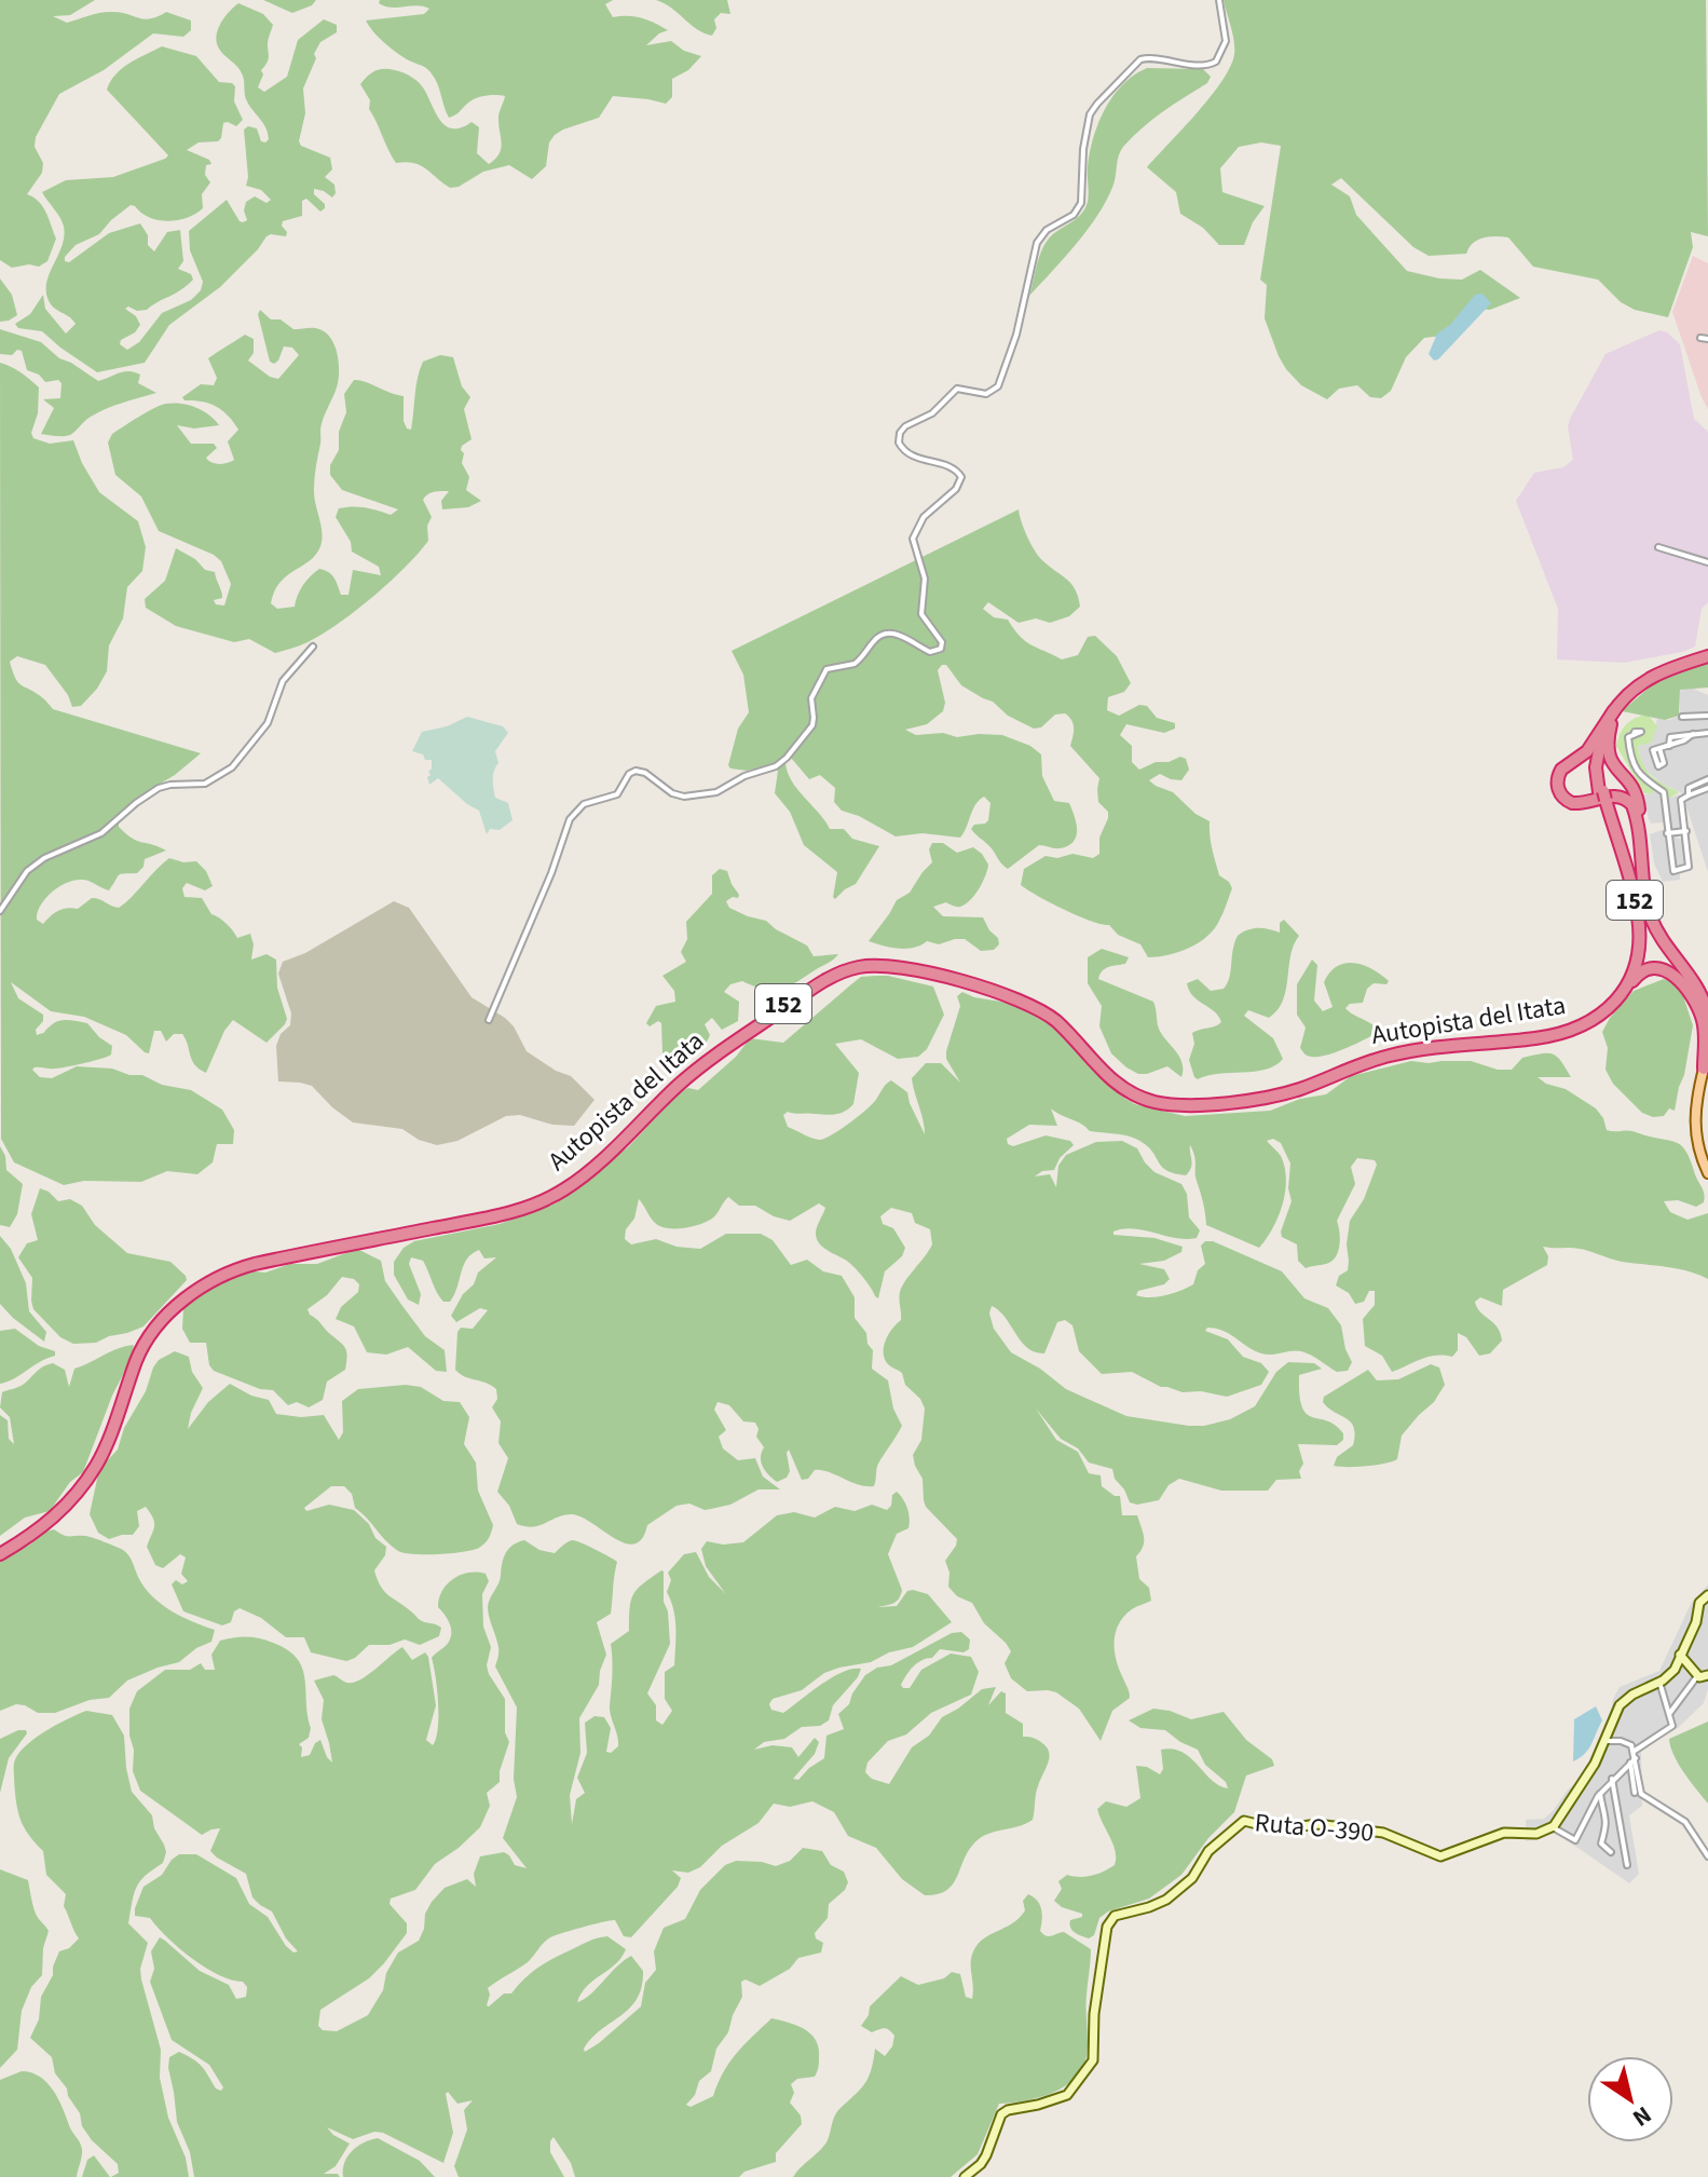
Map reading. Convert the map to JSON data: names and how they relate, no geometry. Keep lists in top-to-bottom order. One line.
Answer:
{"streets":{"highway":["152","Autopista del Itata"],"street":["Ruta O-390"]},"north":"bottom right"}
